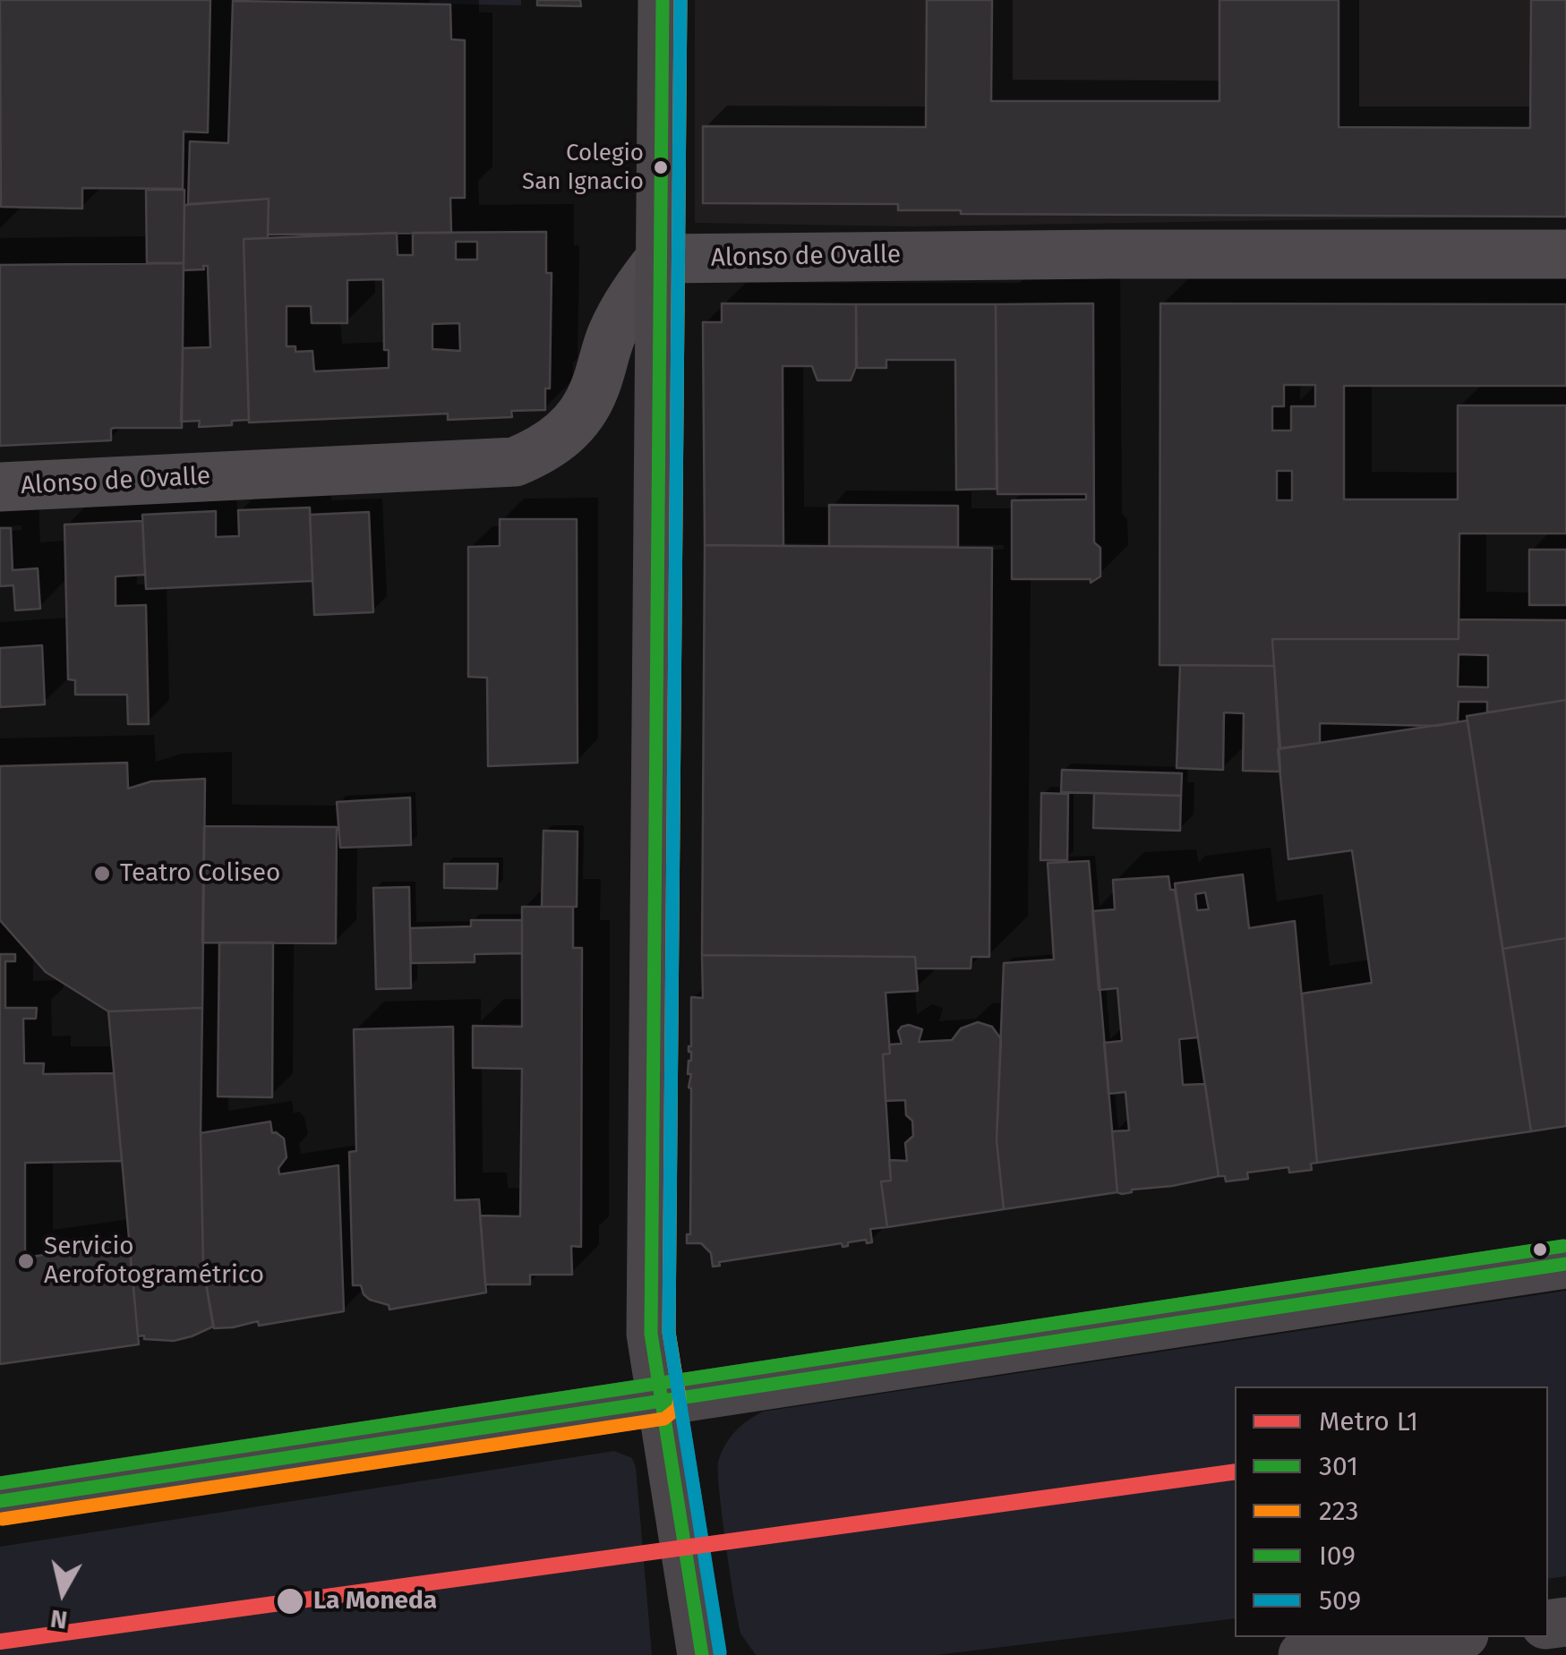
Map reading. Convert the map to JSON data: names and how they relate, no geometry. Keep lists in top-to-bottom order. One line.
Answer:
{"streets":{"street":["Alonso de Ovalle"]},"places":["Colegio San Ignacio","Teatro Coliseo","Servicio Aerofotogramétrico","La Moneda"],"lines":["transit line 301","transit line 223","transit line 509","transit line I09","metro line L1"],"legend":["Metro L1","301","223","I09","509"],"north":"bottom"}
